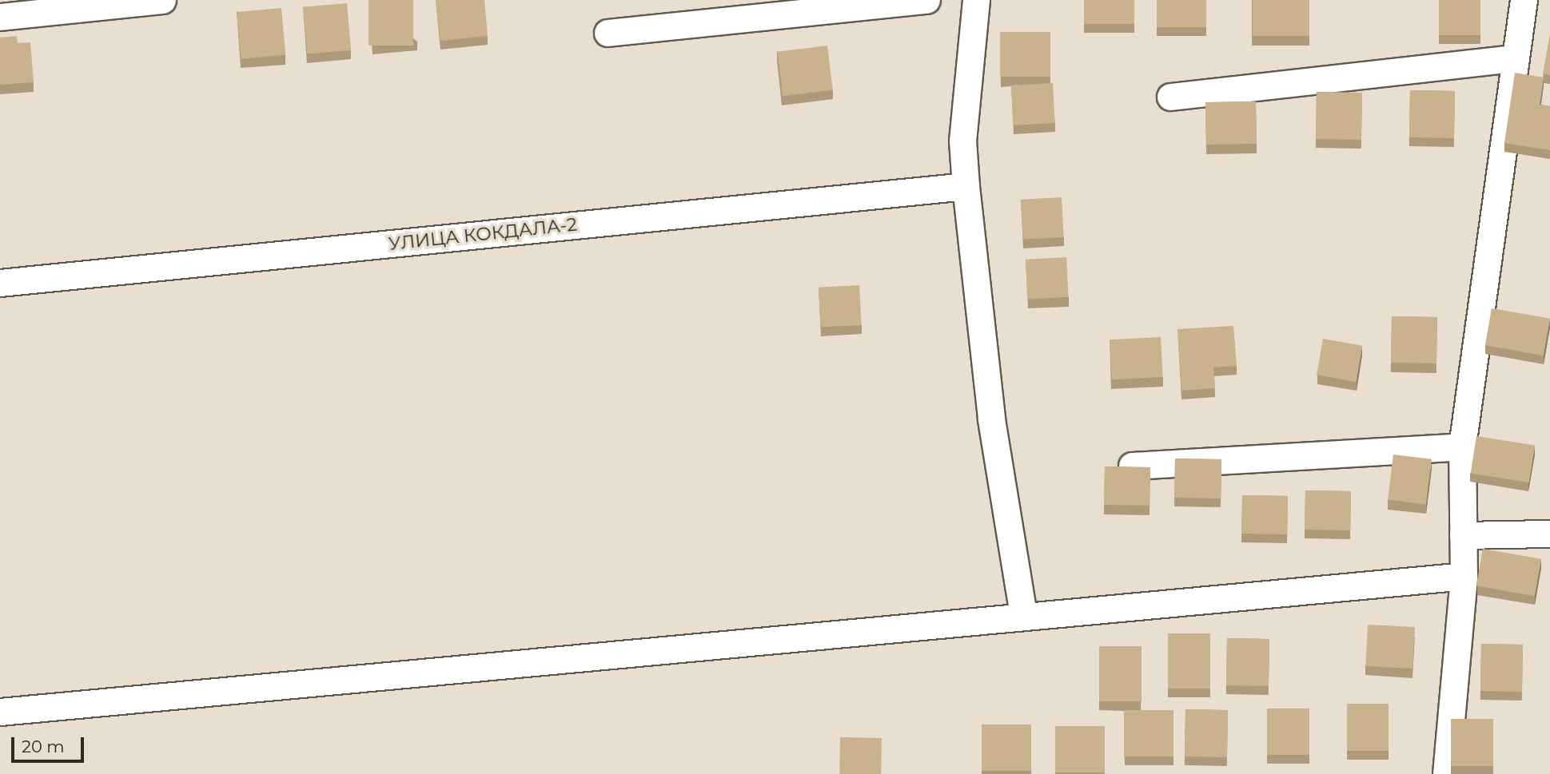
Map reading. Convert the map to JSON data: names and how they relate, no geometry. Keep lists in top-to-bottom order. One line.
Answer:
{"streets":{"street":["УЛИЦА КОКДАЛА-2"]},"scale_bar":"20 m"}
